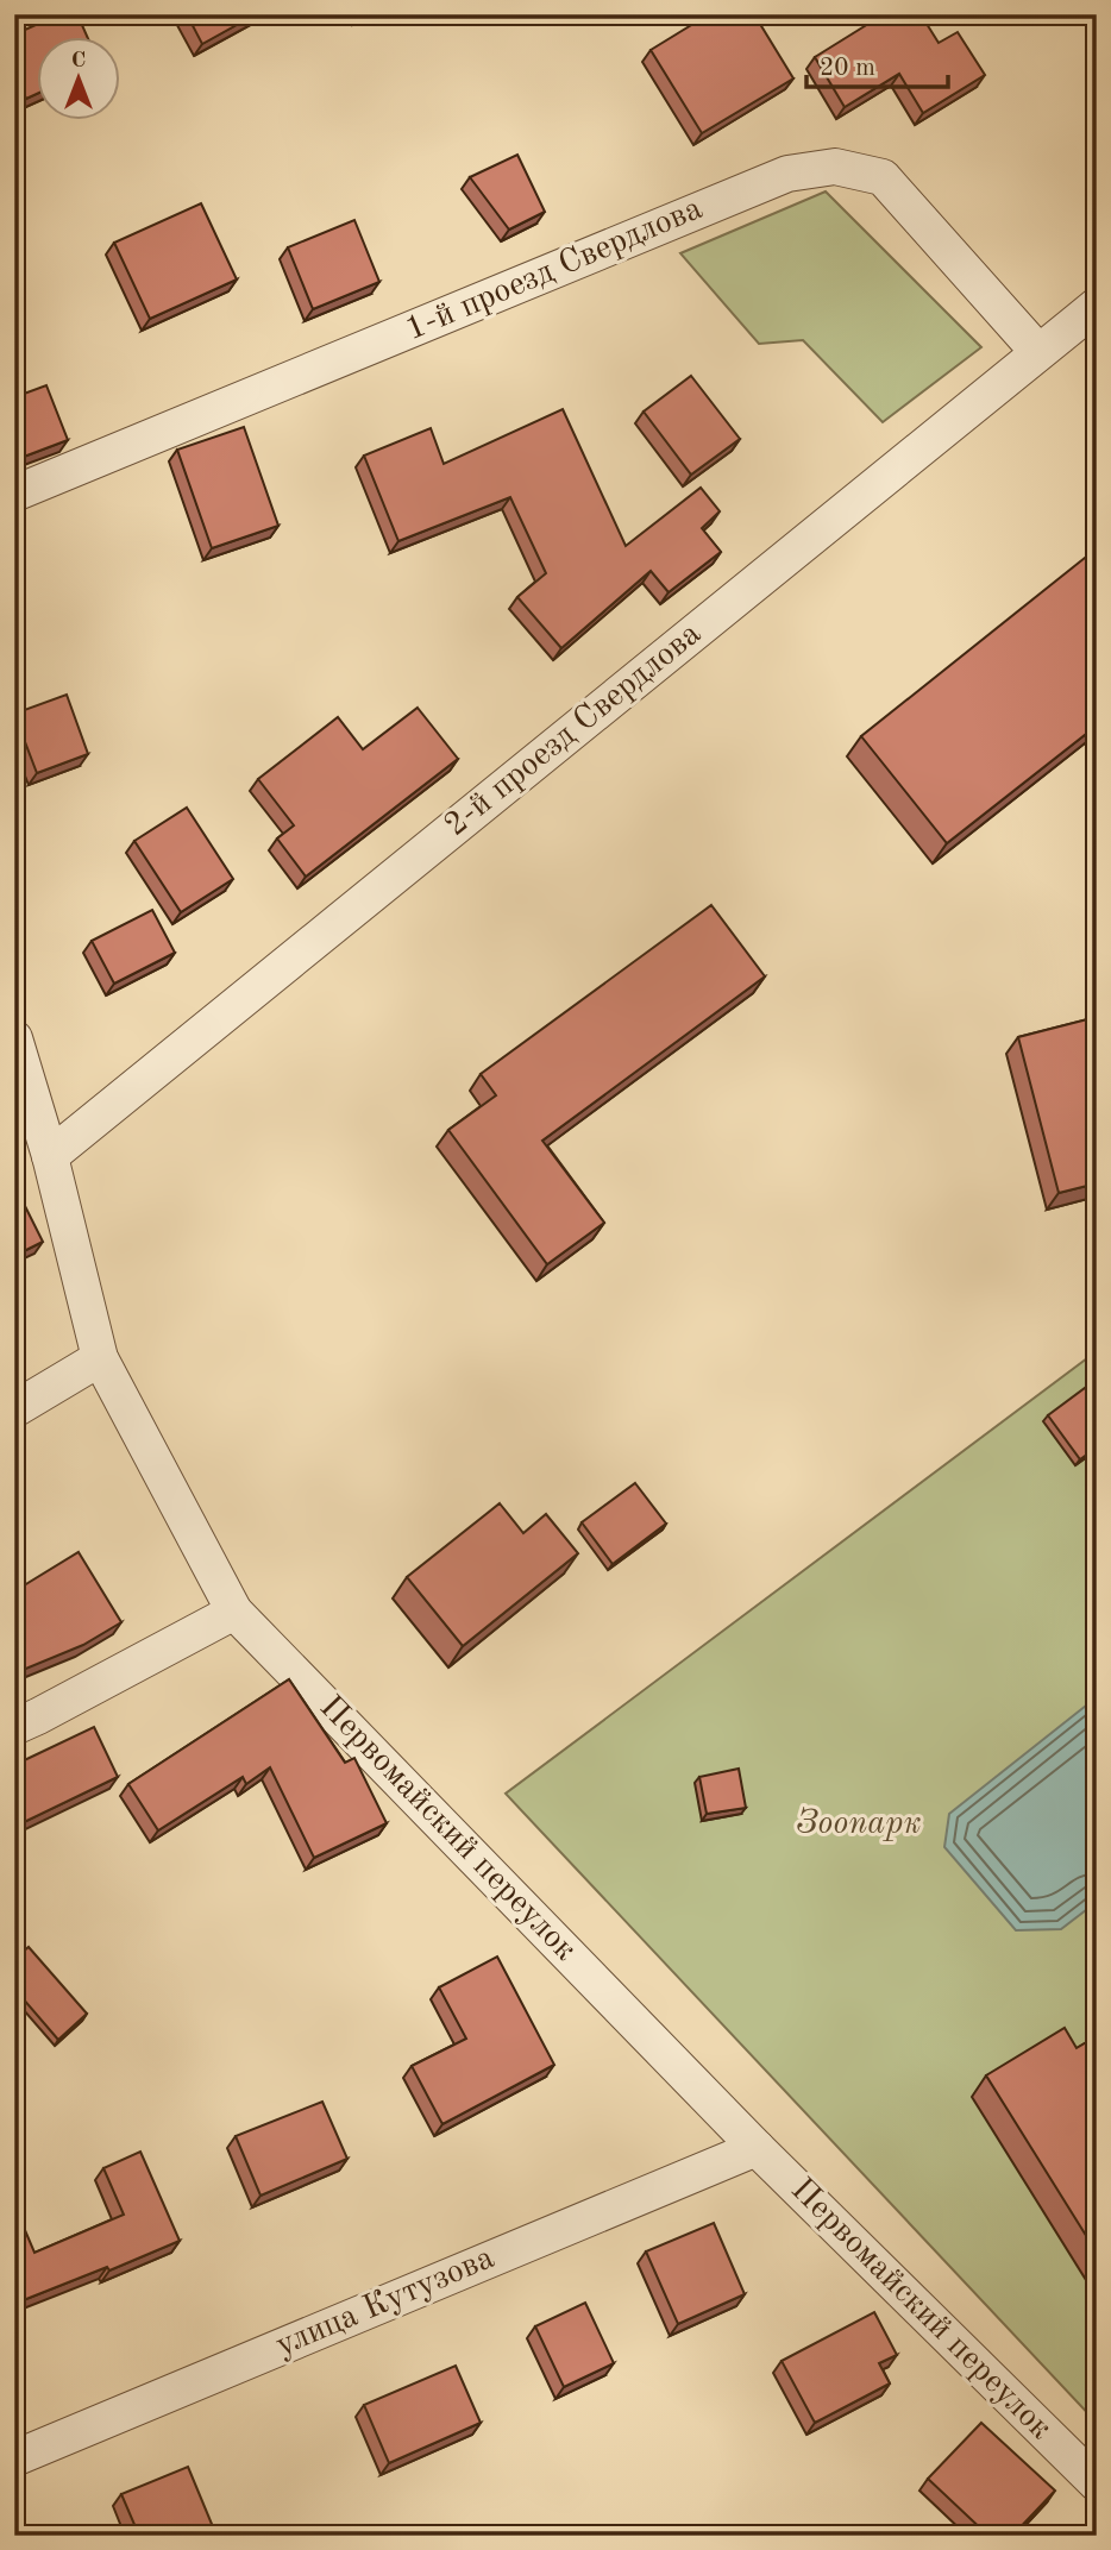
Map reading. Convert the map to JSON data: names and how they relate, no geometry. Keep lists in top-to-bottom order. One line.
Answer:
{"streets":{"street":["1-й проезд Свердлова","2-й проезд Свердлова","Первомайский переулок","улица Кутузова"]},"crossings":[["1-й проезд Свердлова","2-й проезд Свердлова"],["2-й проезд Свердлова","Первомайский переулок"],["Первомайский переулок","улица Кутузова"]],"parks":["Зоопарк"],"scale_bar":"20 m","north":"top"}
